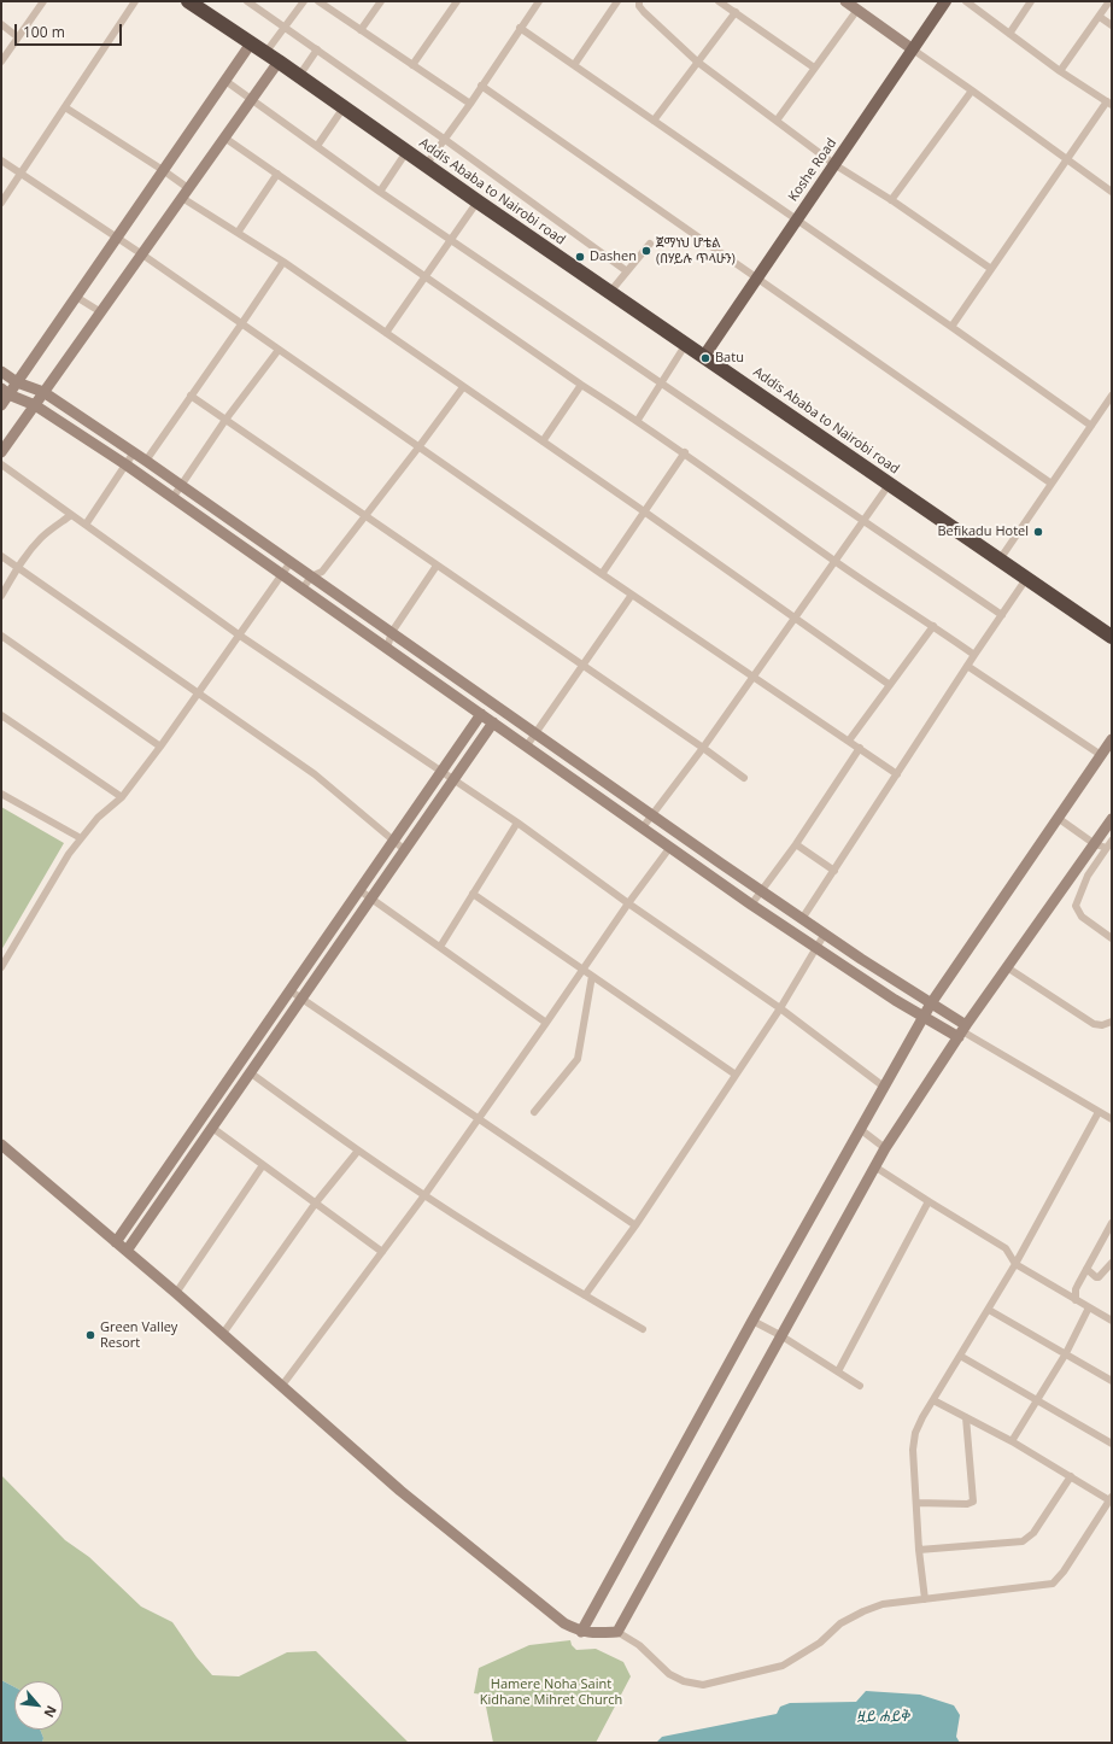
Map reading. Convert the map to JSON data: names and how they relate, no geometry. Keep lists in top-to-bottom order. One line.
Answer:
{"streets":{"highway":["Addis Ababa to Nairobi road"],"main road":["Koshe Road"]},"crossings":[["Koshe Road","Addis Ababa to Nairobi road"]],"water":["ዟይ ሐይቅ"],"parks":["Hamere Noha Saint Kidhane Mihret Church"],"places":["ጀማነህ ሆቴል (በሃይሉ ጥላሁን)","Dashen","Batu","Befikadu Hotel","Green Valley Resort"],"scale_bar":"100 m","north":"bottom right"}
